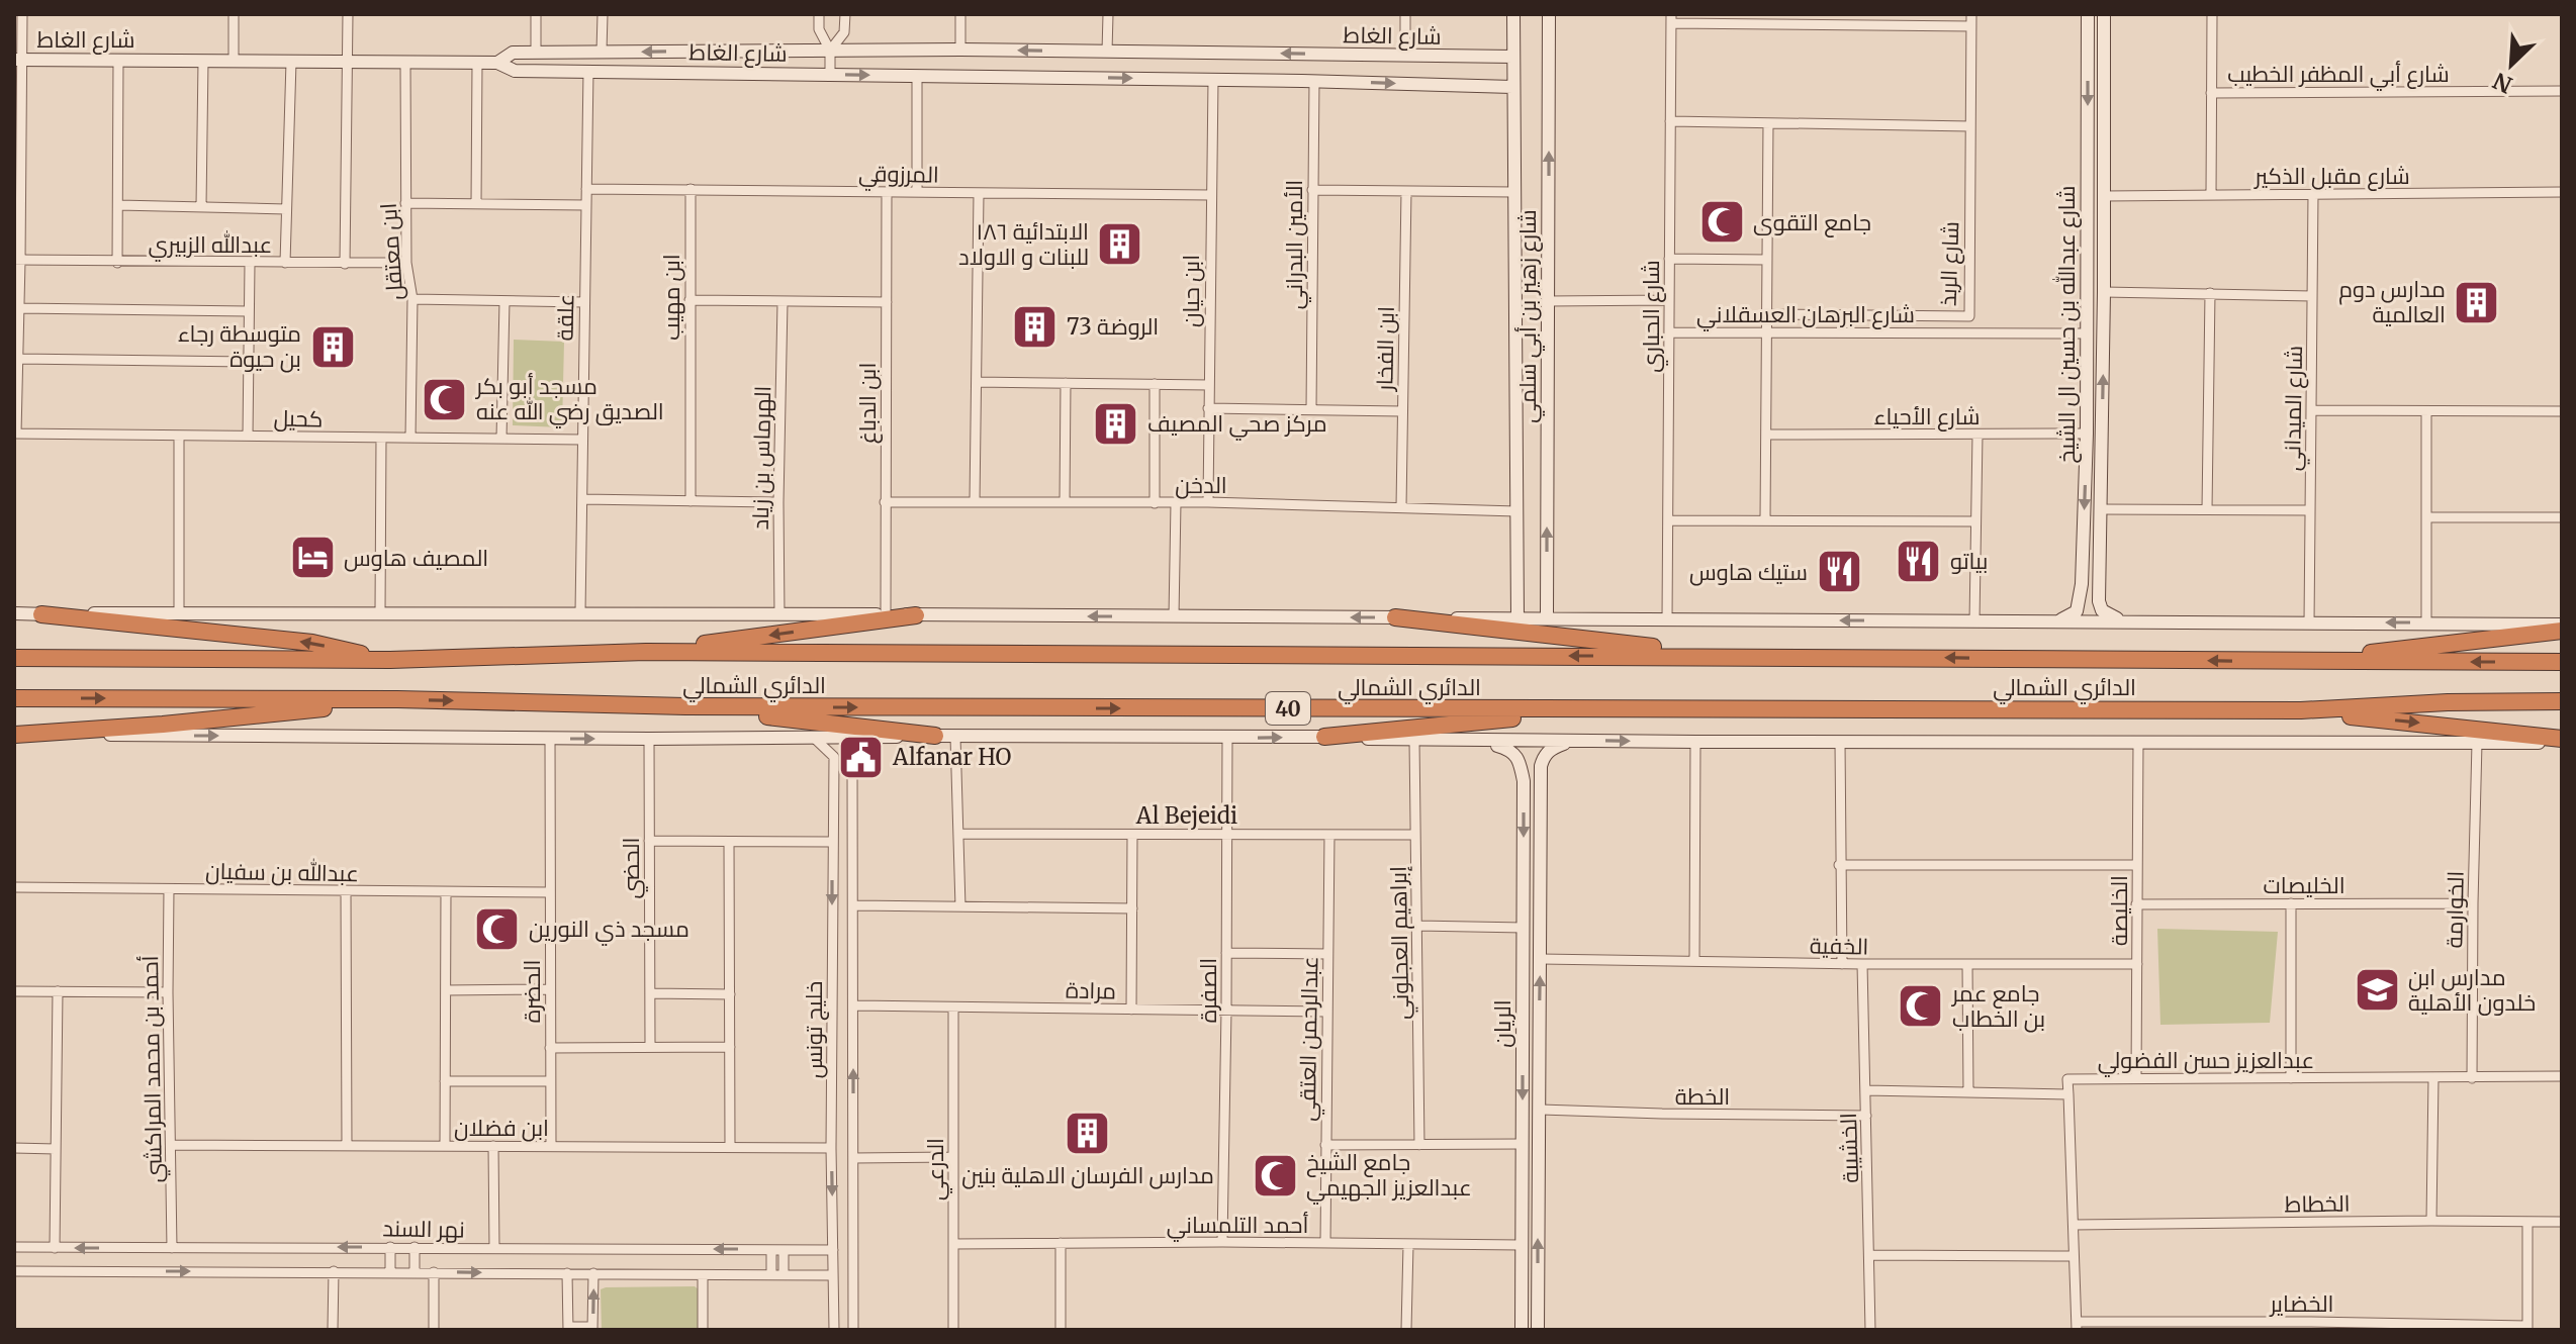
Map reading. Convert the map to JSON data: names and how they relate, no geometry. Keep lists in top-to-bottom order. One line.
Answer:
{"streets":{"highway":["الدائري الشمالي","40"],"street":["شارع الغاط","شارع أبي المظفر الخطيب","المرزوقي","شارع مقبل الذكير","عبدالله الزبيري","الأمين البدراني","ابن معتقل","شارع الربذ","ابن حيان","ابن مهيب","شارع البرهان العسقلاني","شارع زهير بن أبي سلمي","شارع الحباري","علقة","شارع عبدالله بن حسين ال الشيخ","ابن الفخار","ابن الدباغ","شارع الميداني","شارع الأحياء","كحيل","الهرماس بن زياد","الدخن","Al Bejeidi","الحضي","عبدالله بن سفيان","الخليصات","الخوارمة","الخليصة","إبراهيم العجلوني","الخفية","مرادة","الصفرة","الحضرة","الريان","خليج تونس","عبدالرحمن العتقي","عبدالعزيز حسن الفضولي","أحمد بن محمد المراكشي","الخطة","ابن فضلان","الخشيبة","الدرعي","الخطاط","أحمد التلمساني","نهر السند","الخضاير"]},"crossings":[["شارع الغاط","الأمين البدراني"],["شارع الغاط","ابن معتقل"],["شارع الغاط","ابن حيان"],["شارع الغاط","شارع زهير بن أبي سلمي"],["شارع الغاط","علقة"],["المرزوقي","ابن حيان"],["المرزوقي","ابن مهيب"],["المرزوقي","علقة"],["المرزوقي","ابن الدباغ"],["شارع مقبل الذكير","شارع عبدالله بن حسين ال الشيخ"],["شارع مقبل الذكير","شارع الميداني"],["عبدالله الزبيري","ابن معتقل"],["ابن معتقل","كحيل"],["ابن حيان","الدخن"],["شارع البرهان العسقلاني","شارع الحباري"],["شارع البرهان العسقلاني","شارع عبدالله بن حسين ال الشيخ"],["شارع زهير بن أبي سلمي","الدخن"],["علقة","كحيل"],["شارع عبدالله بن حسين ال الشيخ","شارع الأحياء"],["ابن الفخار","الدخن"],["ابن الدباغ","الدخن"],["Al Bejeidi","إبراهيم العجلوني"],["Al Bejeidi","الصفرة"],["Al Bejeidi","عبدالرحمن العتقي"],["عبدالله بن سفيان","الحضرة"],["عبدالله بن سفيان","أحمد بن محمد المراكشي"],["الخليصات","الخوارمة"],["الخليصات","الخليصة"],["الخوارمة","عبدالعزيز حسن الفضولي"],["الخليصة","الخفية"],["الخليصة","عبدالعزيز حسن الفضولي"],["الخفية","الريان"],["الخفية","الخشيبة"],["مرادة","الصفرة"],["مرادة","خليج تونس"],["مرادة","عبدالرحمن العتقي"],["مرادة","الدرعي"],["الصفرة","أحمد التلمساني"],["الحضرة","ابن فضلان"],["الريان","الخطة"],["الريان","أحمد التلمساني"],["خليج تونس","ابن فضلان"],["خليج تونس","نهر السند"],["عبدالرحمن العتقي","أحمد التلمساني"],["أحمد بن محمد المراكشي","ابن فضلان"],["أحمد بن محمد المراكشي","نهر السند"],["الخطة","الخشيبة"],["الدرعي","أحمد التلمساني"]],"places":{"mosque":["جامع التقوى","مسجد أبو بكر الصديق رضي الله عنه","مسجد ذي النورين","جامع عمر بن الخطاب","جامع الشيخ عبدالعزيز الجهيمي"],"building":["الابتدائية ١٨٦ للبنات و الاولاد","مدارس دوم العالمية","الروضة 73","متوسطة رجاء بن حيوة","مركز صحي المصيف","مدارس الفرسان الاهلية بنين"],"hotel":["المصيف هاوس"],"restaurant":["بياتو","ستيك هاوس"],"public building":["Alfanar HO"],"school or university":["مدارس ابن خلدون الأهلية"]},"north":"bottom left"}
